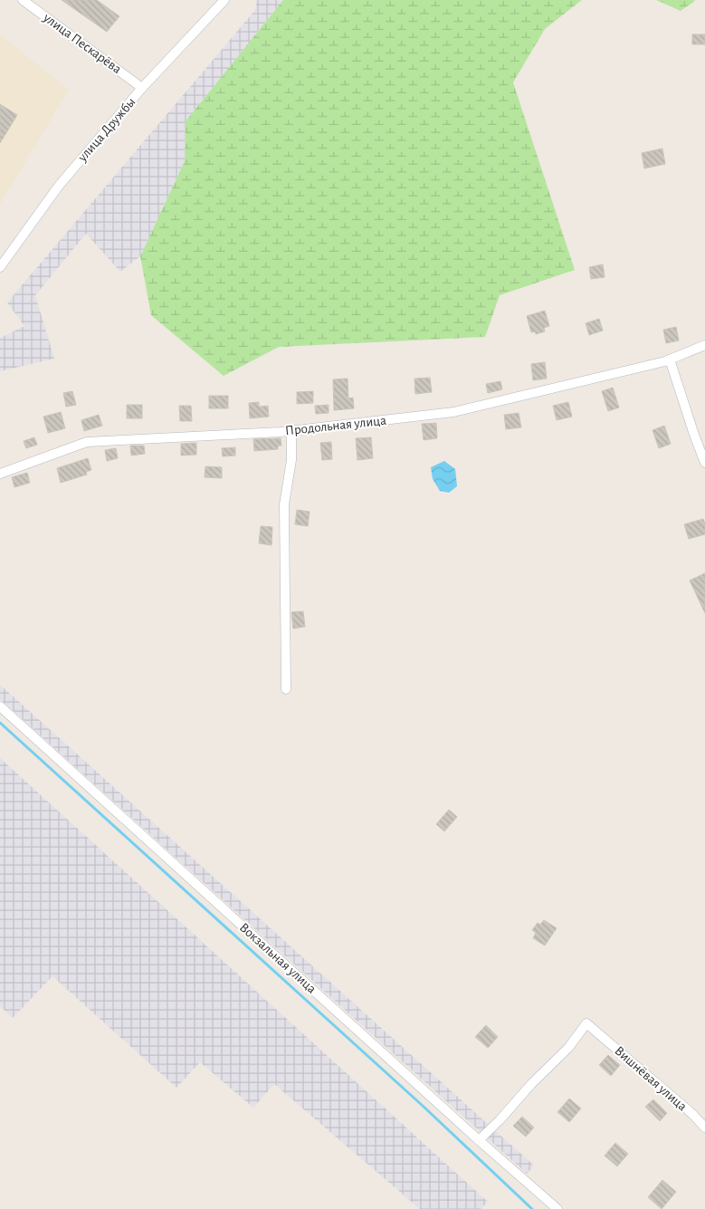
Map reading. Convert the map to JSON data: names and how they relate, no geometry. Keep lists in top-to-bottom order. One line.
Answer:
{"streets":{"street":["улица Пескарёва","улица Дружбы","Продольная улица","Вокзальная улица","Вишнёвая улица"]},"crossings":[["улица Пескарёва","улица Дружбы"],["Вокзальная улица","Вишнёвая улица"]]}
